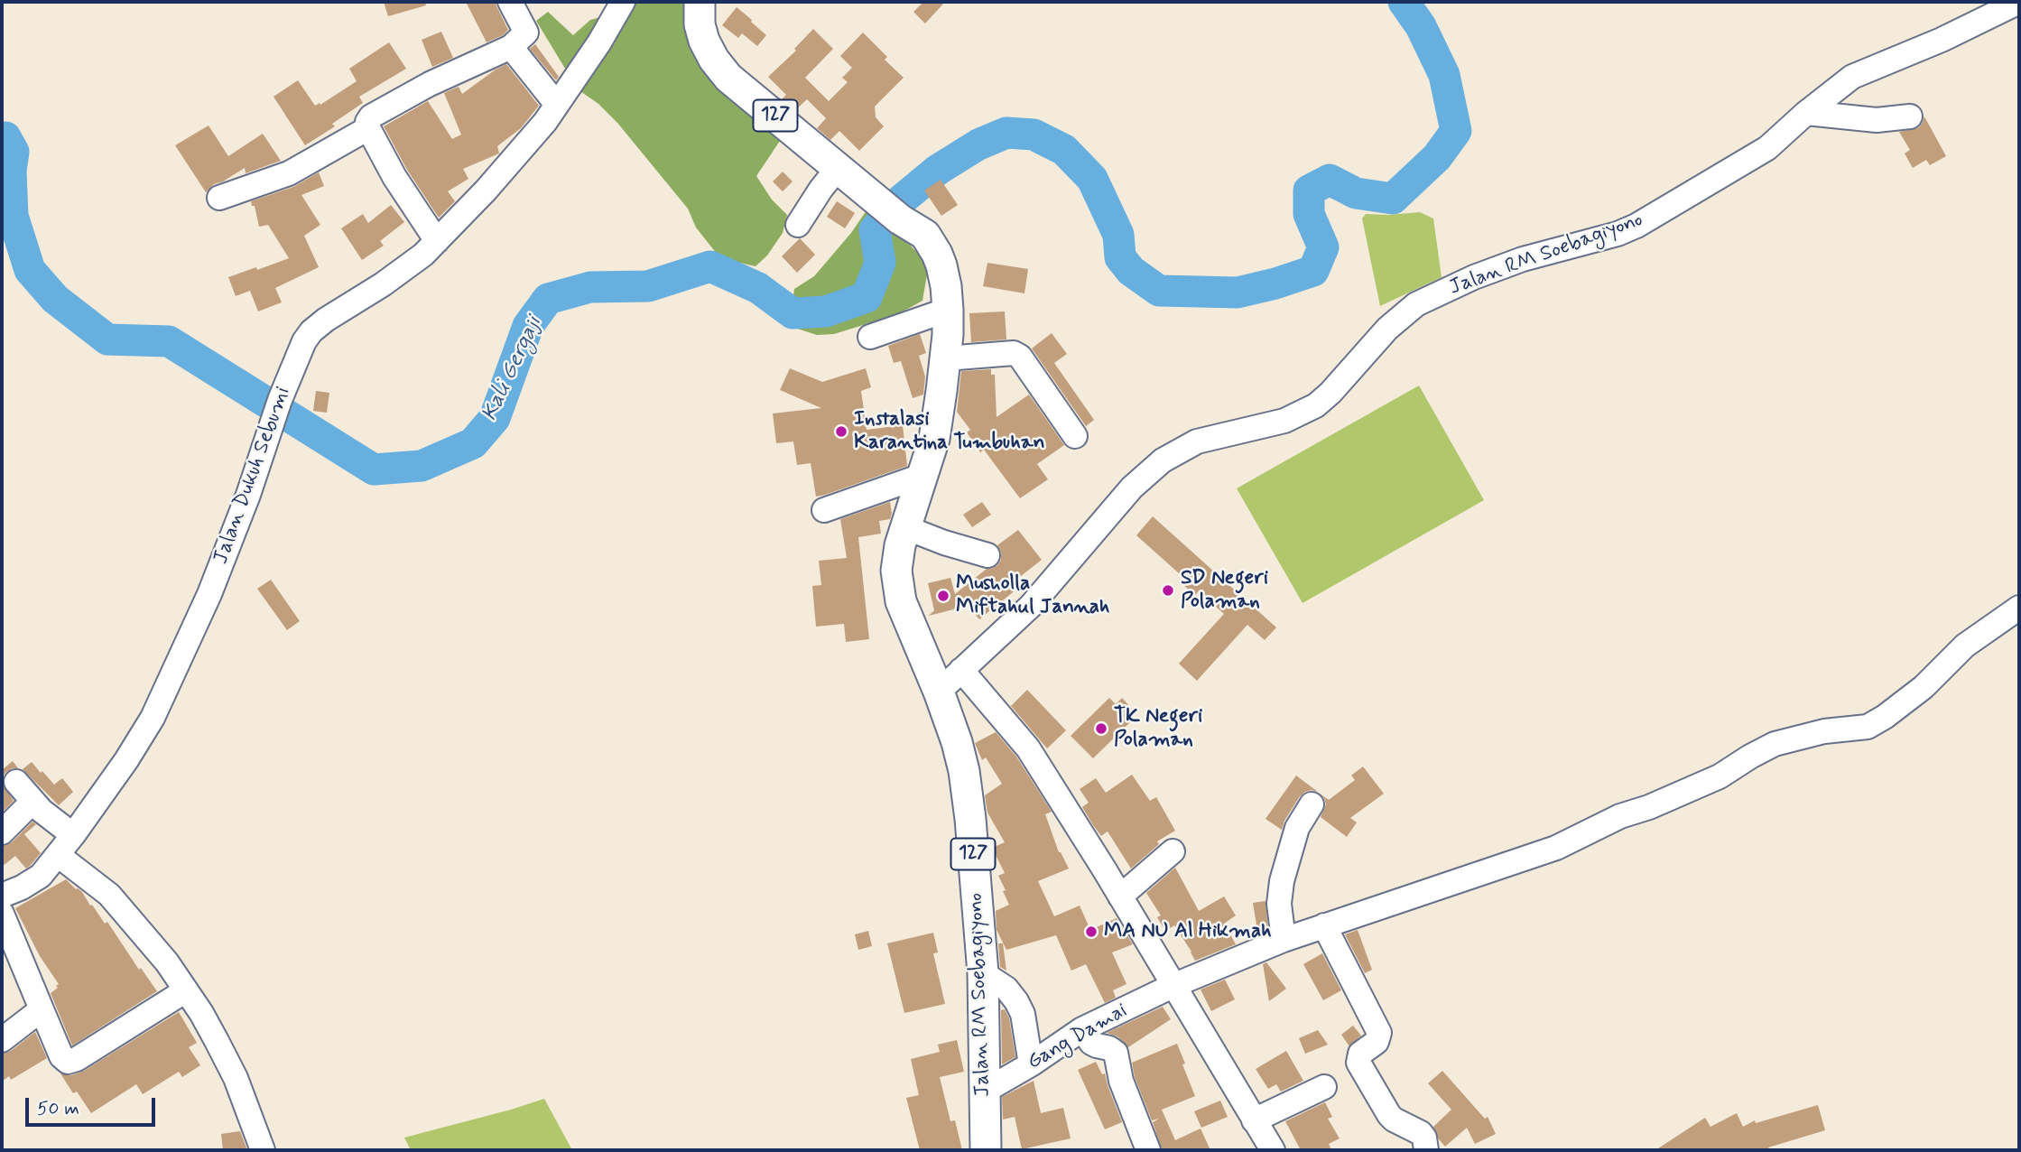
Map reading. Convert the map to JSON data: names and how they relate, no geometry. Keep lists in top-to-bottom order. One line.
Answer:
{"streets":{"main road":["127","Jalan RM Soebagiyono"],"street":["Jalan Dukuh Sebumi","Gang Damai"]},"crossings":[["Jalan RM Soebagiyono","Gang Damai"]],"water":["Kali Gergaji"],"places":["Instalasi Karantina Tumbuhan","SD Negeri Polaman","Musholla Miftahul Jannah","TK Negeri Polaman","MA NU Al Hikmah"],"scale_bar":"50 m"}
